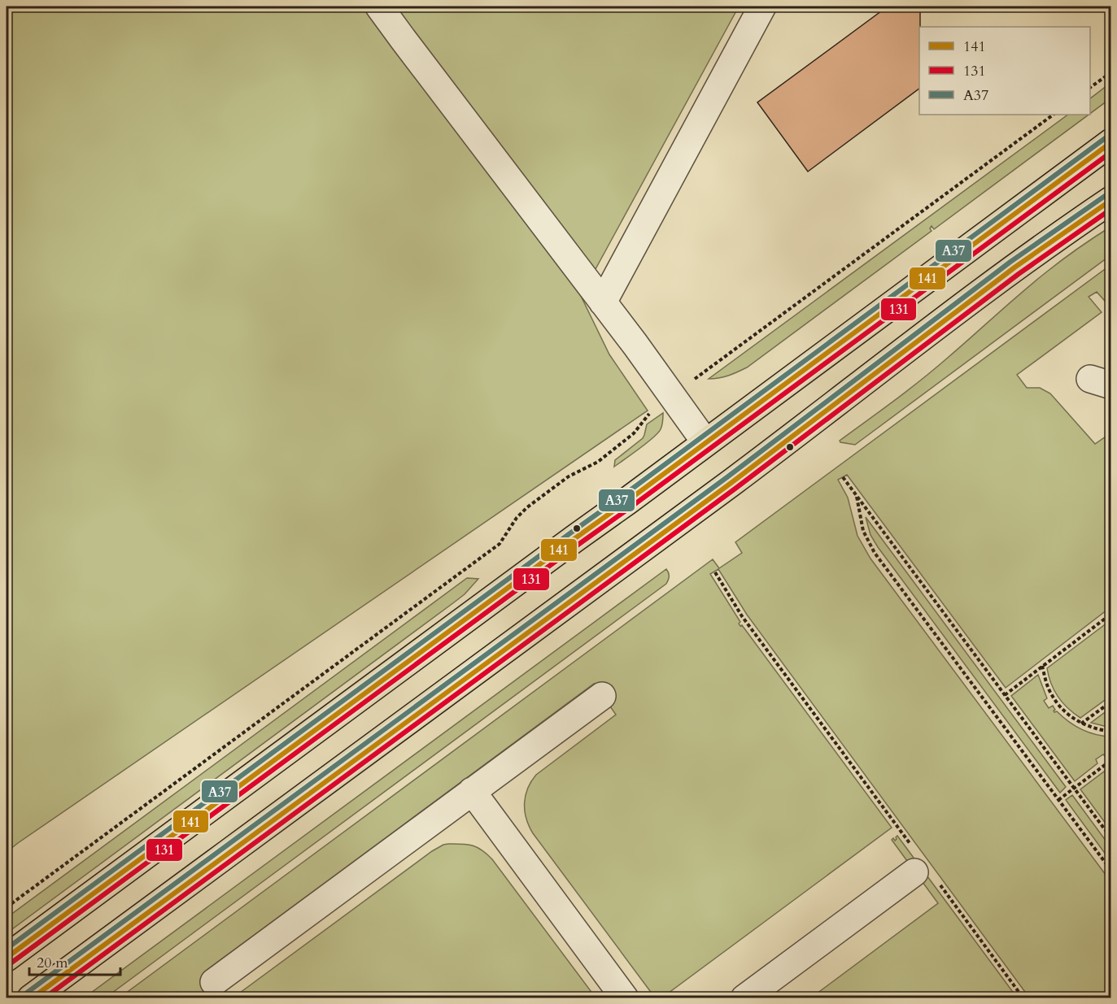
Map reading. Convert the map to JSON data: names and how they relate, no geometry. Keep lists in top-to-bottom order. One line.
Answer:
{"lines":["transit line A37","transit line 141","transit line 131"],"legend":["141","131","A37"],"scale_bar":"20 m"}
